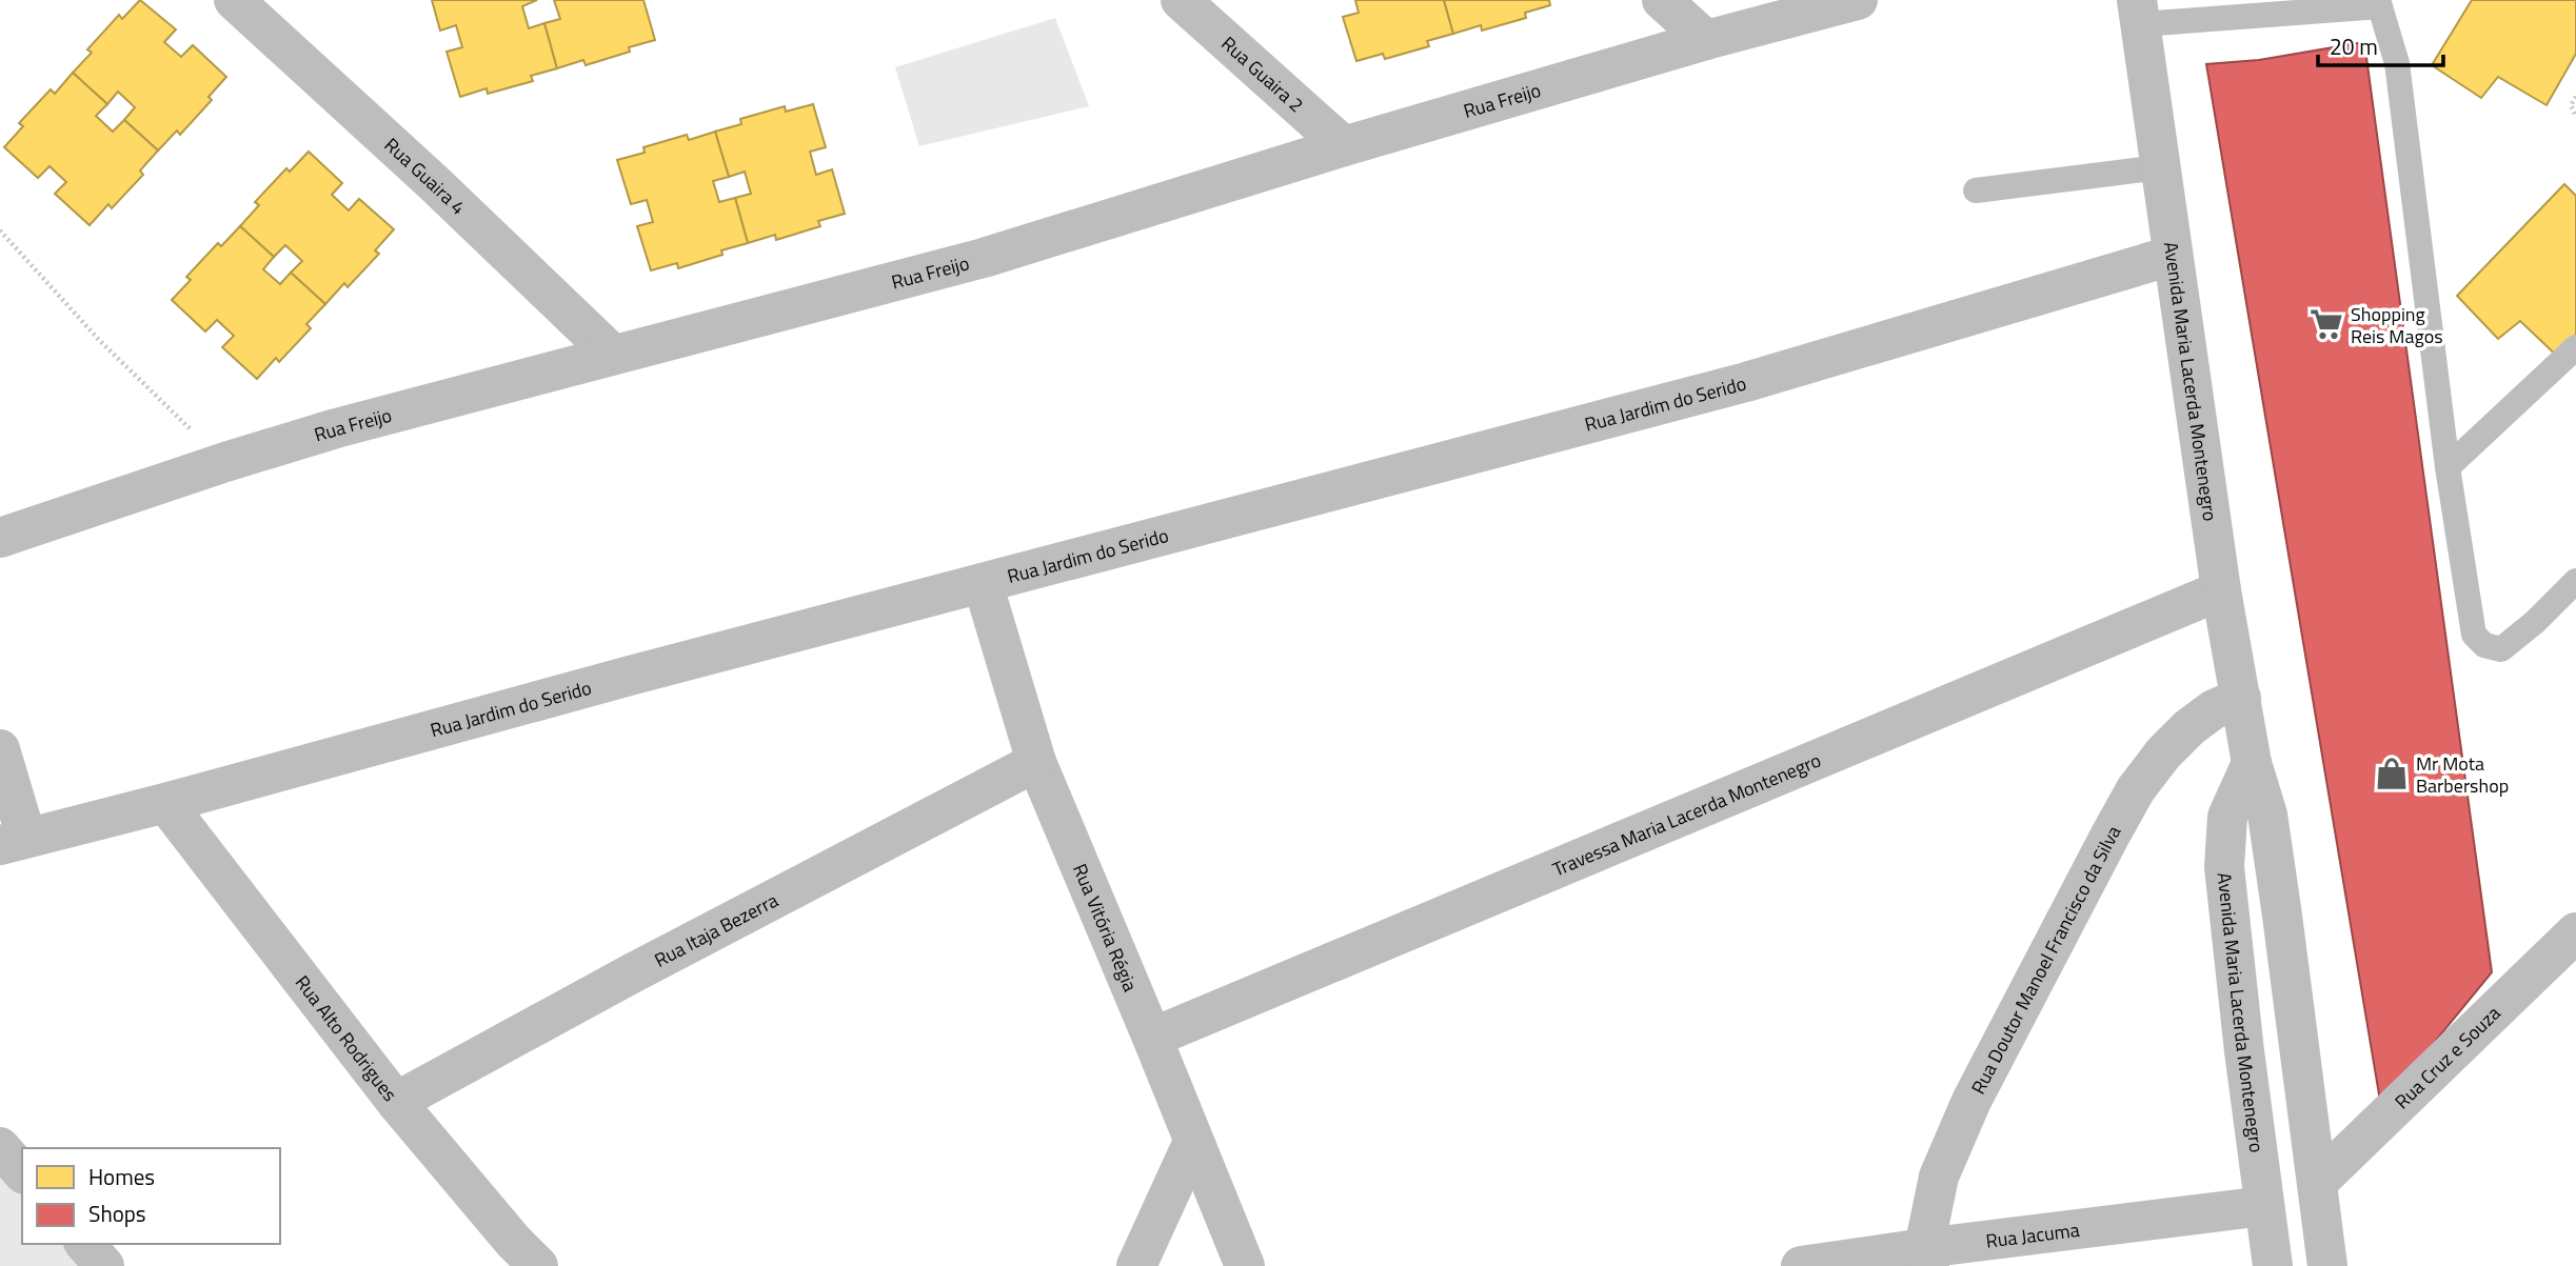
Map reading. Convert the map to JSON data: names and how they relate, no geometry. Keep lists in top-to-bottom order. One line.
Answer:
{"streets":{"street":["Rua Guaira 2","Rua Freijo","Rua Guaira 4","Avenida Maria Lacerda Montenegro","Rua Jardim do Serido","Travessa Maria Lacerda Montenegro","Rua Vitória Régia","Rua Itaja Bezerra","Rua Doutor Manoel Francisco da Silva","Rua Alto Rodrigues","Rua Cruz e Souza","Rua Jacuma"]},"crossings":[["Rua Guaira 2","Rua Freijo"],["Rua Freijo","Rua Guaira 4"],["Avenida Maria Lacerda Montenegro","Rua Jardim do Serido"],["Avenida Maria Lacerda Montenegro","Travessa Maria Lacerda Montenegro"],["Avenida Maria Lacerda Montenegro","Rua Doutor Manoel Francisco da Silva"],["Avenida Maria Lacerda Montenegro","Rua Cruz e Souza"],["Avenida Maria Lacerda Montenegro","Rua Jacuma"],["Rua Jardim do Serido","Rua Vitória Régia"],["Rua Jardim do Serido","Rua Alto Rodrigues"],["Travessa Maria Lacerda Montenegro","Rua Vitória Régia"],["Rua Vitória Régia","Rua Itaja Bezerra"],["Rua Itaja Bezerra","Rua Alto Rodrigues"],["Rua Doutor Manoel Francisco da Silva","Rua Jacuma"]],"places":{"supermarket":["Shopping Reis Magos"],"shop":["Mr Mota Barbershop"]},"legend":["Homes","Shops"],"scale_bar":"20 m"}
